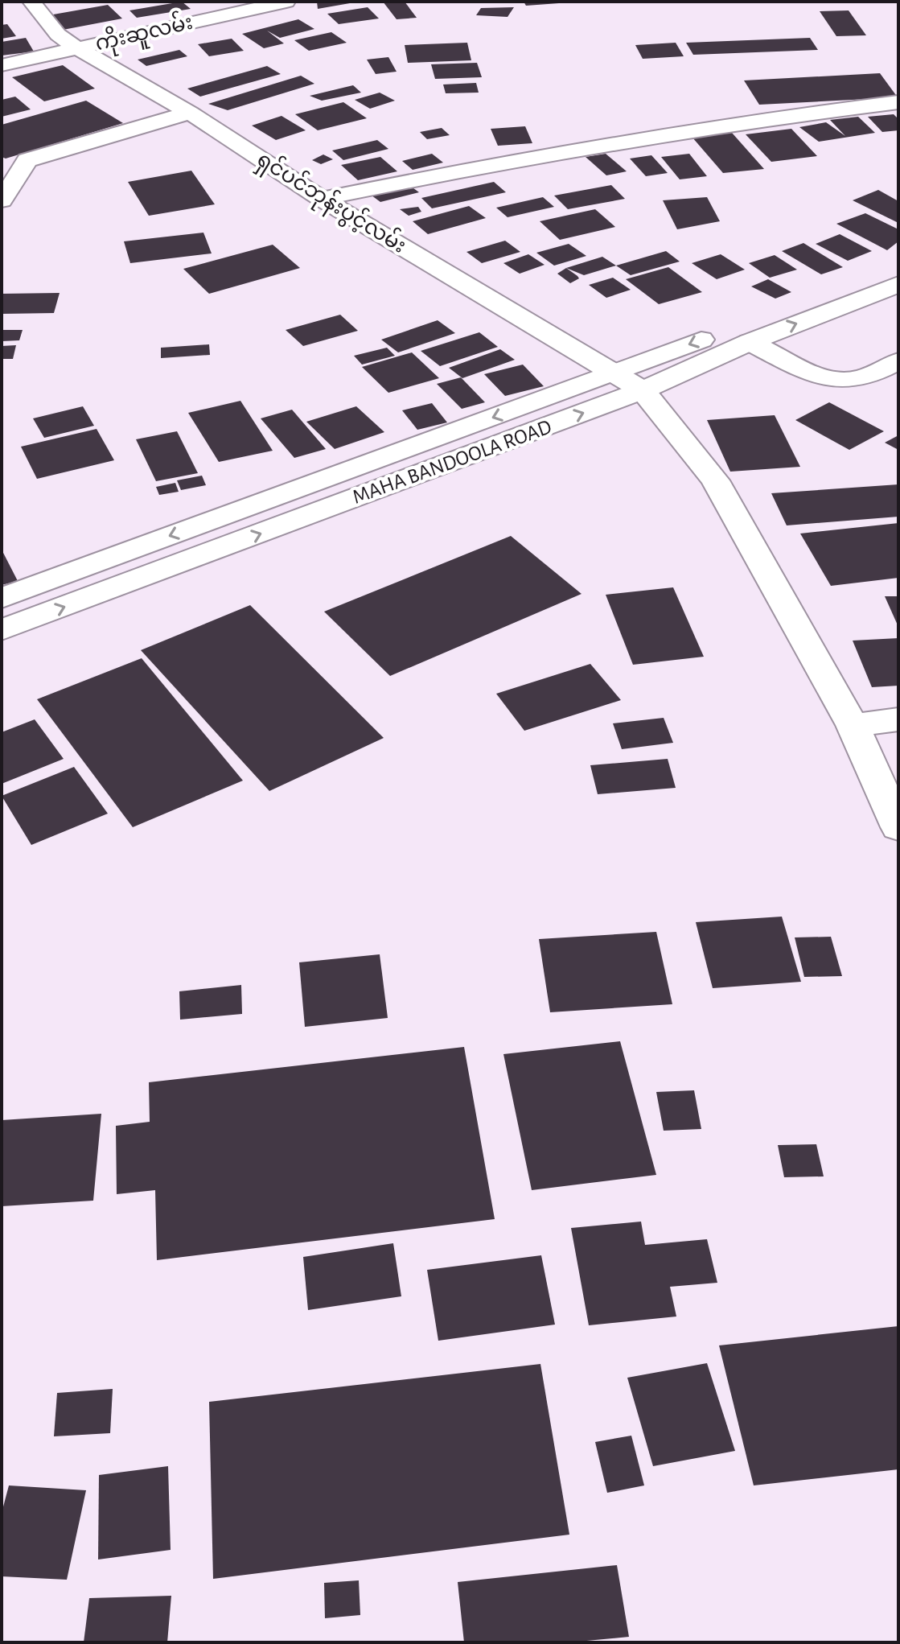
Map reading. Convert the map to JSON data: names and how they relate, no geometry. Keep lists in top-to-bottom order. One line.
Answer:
{"streets":{"street":["ကိုးဆူလမ်း","ရှင်ပင်ဘုန်းပွင့်လမ်း","MAHA BANDOOLA ROAD"]},"crossings":[["ကိုးဆူလမ်း","ရှင်ပင်ဘုန်းပွင့်လမ်း"],["ရှင်ပင်ဘုန်းပွင့်လမ်း","MAHA BANDOOLA ROAD"]]}
